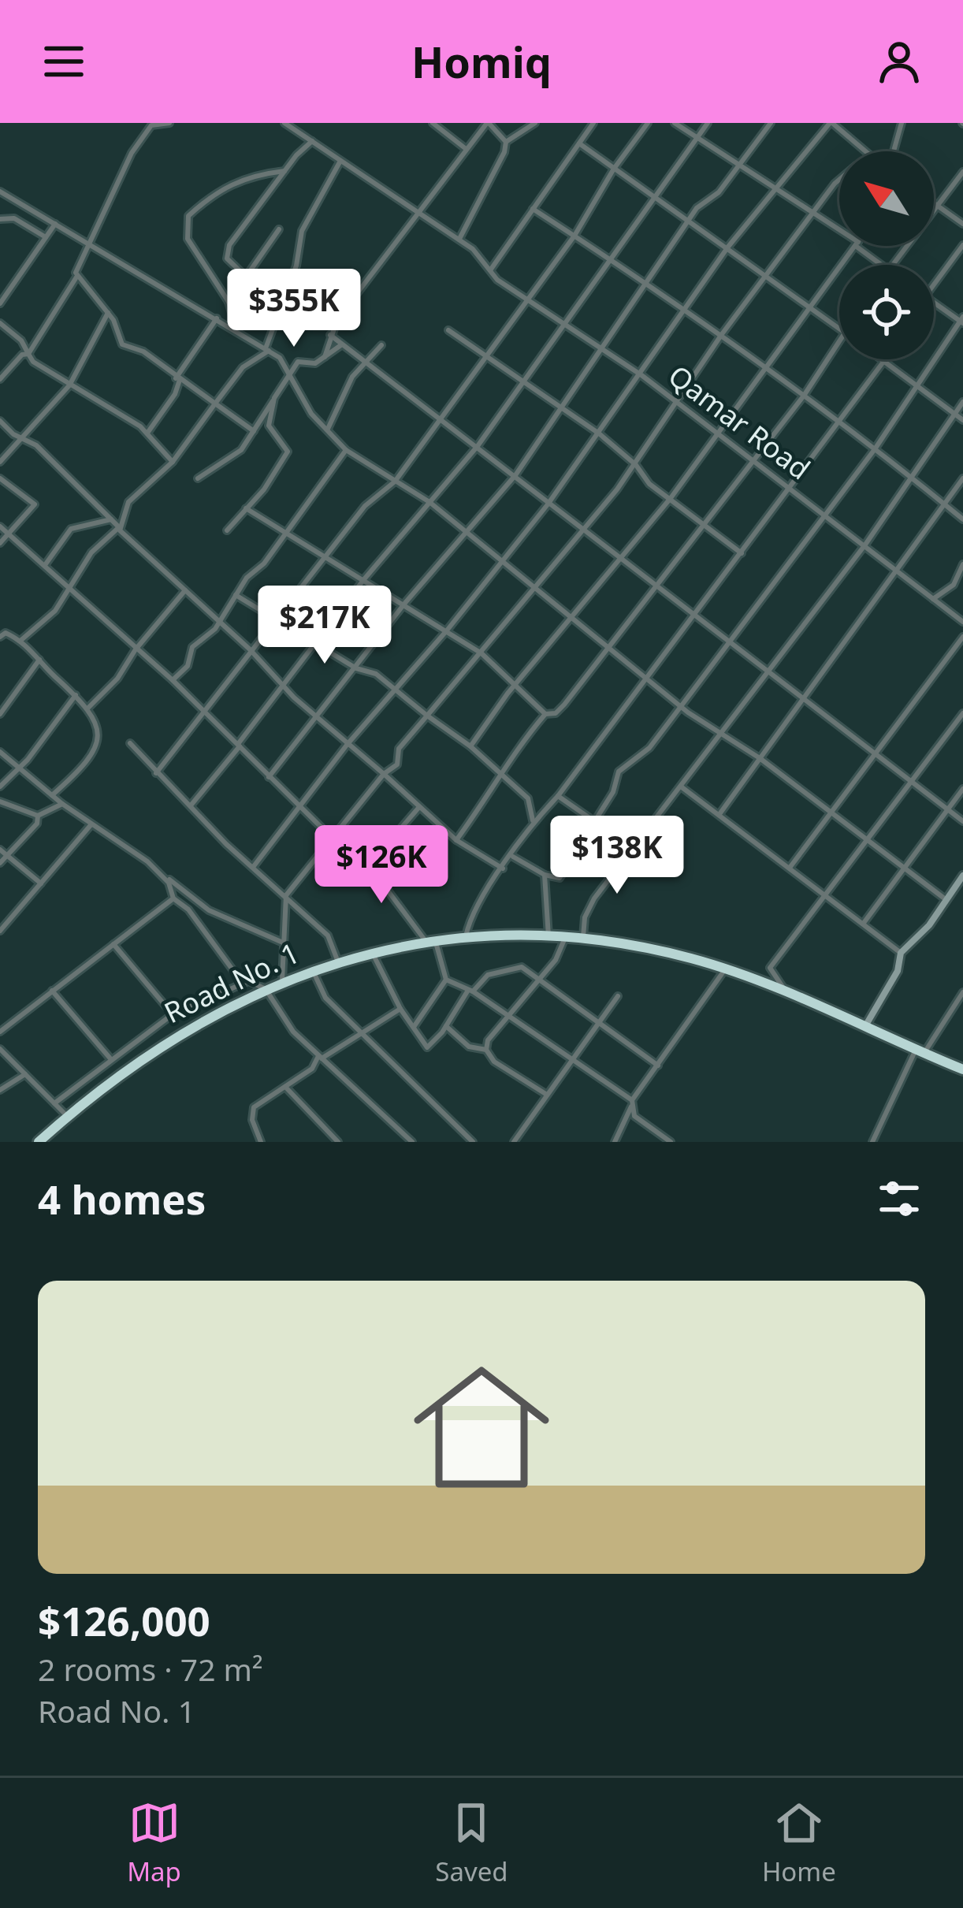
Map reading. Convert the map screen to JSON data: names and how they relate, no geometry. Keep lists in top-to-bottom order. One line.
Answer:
{"streets":{"highway":["Road No. 1"],"street":["Qamar Road"]},"north":"top left","page":{"header":"Homiq","price":["$355K","$217K","$138K","$126K"],"heading":"4 homes","list":[{"name":"$126,000","note":"2 rooms · 72 m² · Road No. 1"}],"tabs":["Map","Saved","Home"]}}
